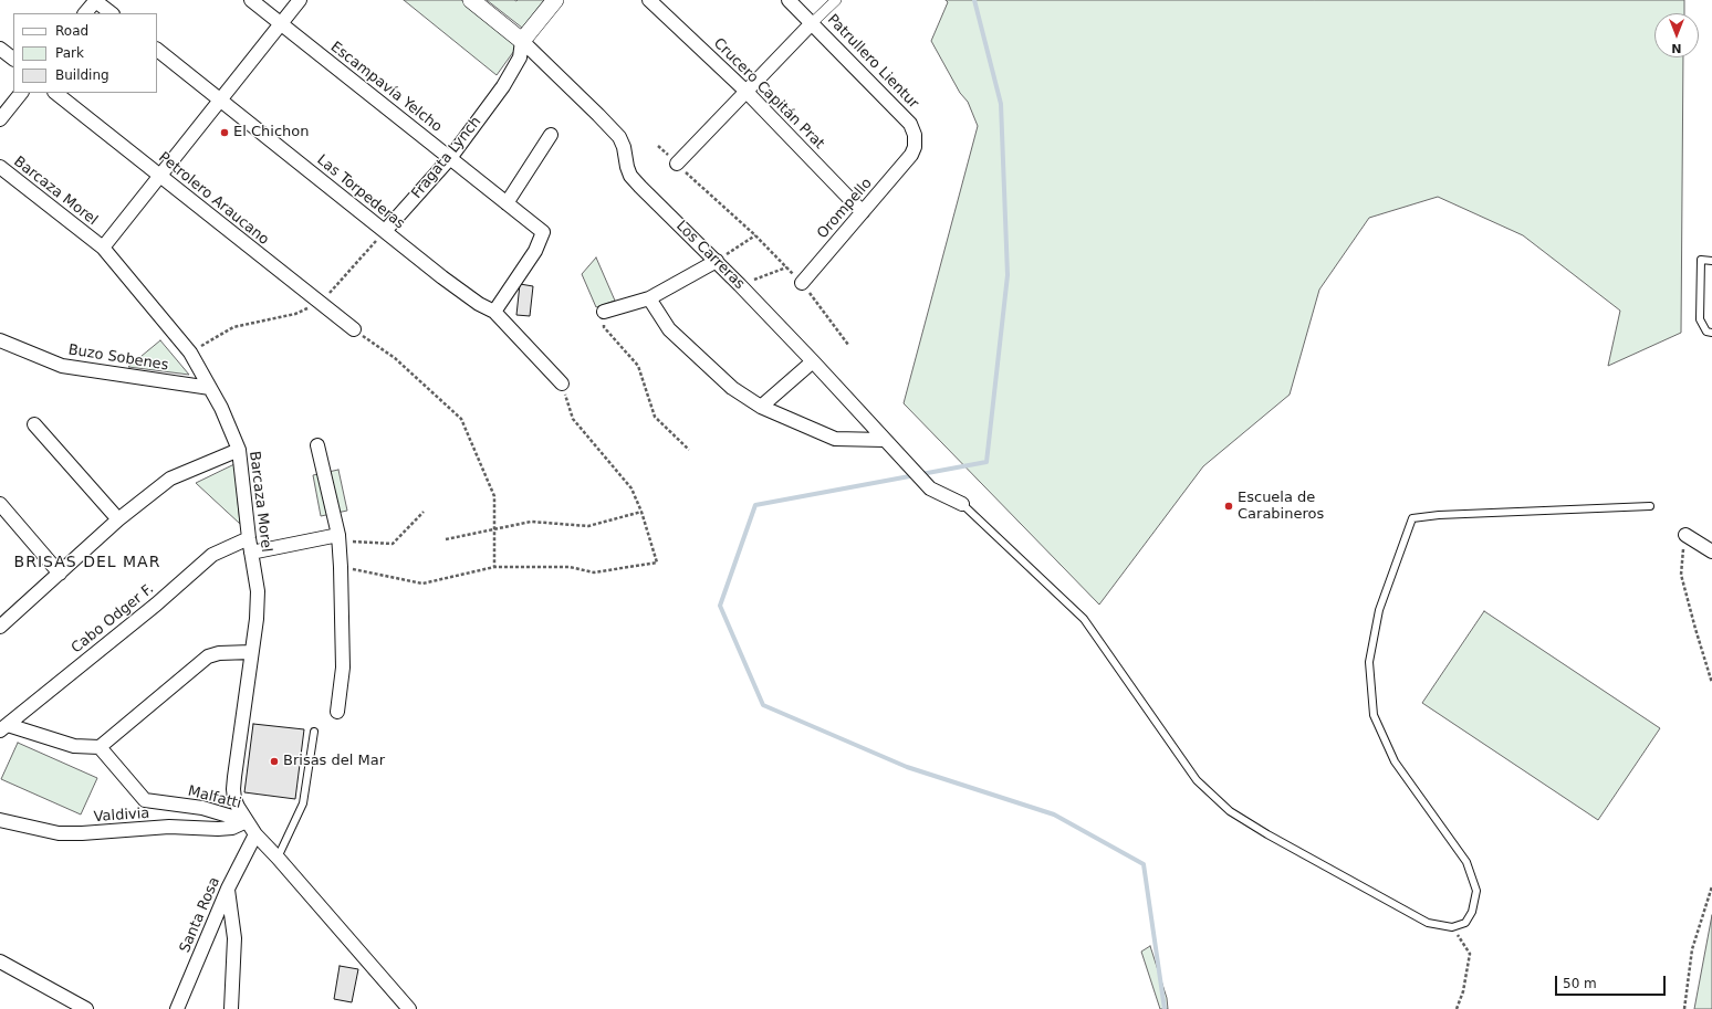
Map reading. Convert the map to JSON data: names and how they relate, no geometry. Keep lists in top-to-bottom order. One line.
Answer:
{"streets":{"street":["Patrullero Lientur","Escampavía Yelcho","Crucero Capitán Prat","Fragata Lynch","Barcaza Morel","Las Torpederas","Petrolero Araucano","Orompello","Los Carreras","Buzo Sobenes","Cabo Odger F.","Malfatti","Valdivia","Santa Rosa"]},"crossings":[["Patrullero Lientur","Orompello"],["Escampavía Yelcho","Fragata Lynch"],["Escampavía Yelcho","Las Torpederas"],["Crucero Capitán Prat","Orompello"],["Fragata Lynch","Las Torpederas"],["Fragata Lynch","Los Carreras"],["Barcaza Morel","Buzo Sobenes"],["Barcaza Morel","Cabo Odger F."],["Barcaza Morel","Malfatti"],["Barcaza Morel","Valdivia"],["Malfatti","Valdivia"],["Malfatti","Santa Rosa"]],"districts":["BRISAS DEL MAR"],"places":["El Chichon","Escuela de Carabineros","Brisas del Mar"],"legend":["Road","Park","Building"],"scale_bar":"50 m","north":"bottom"}
